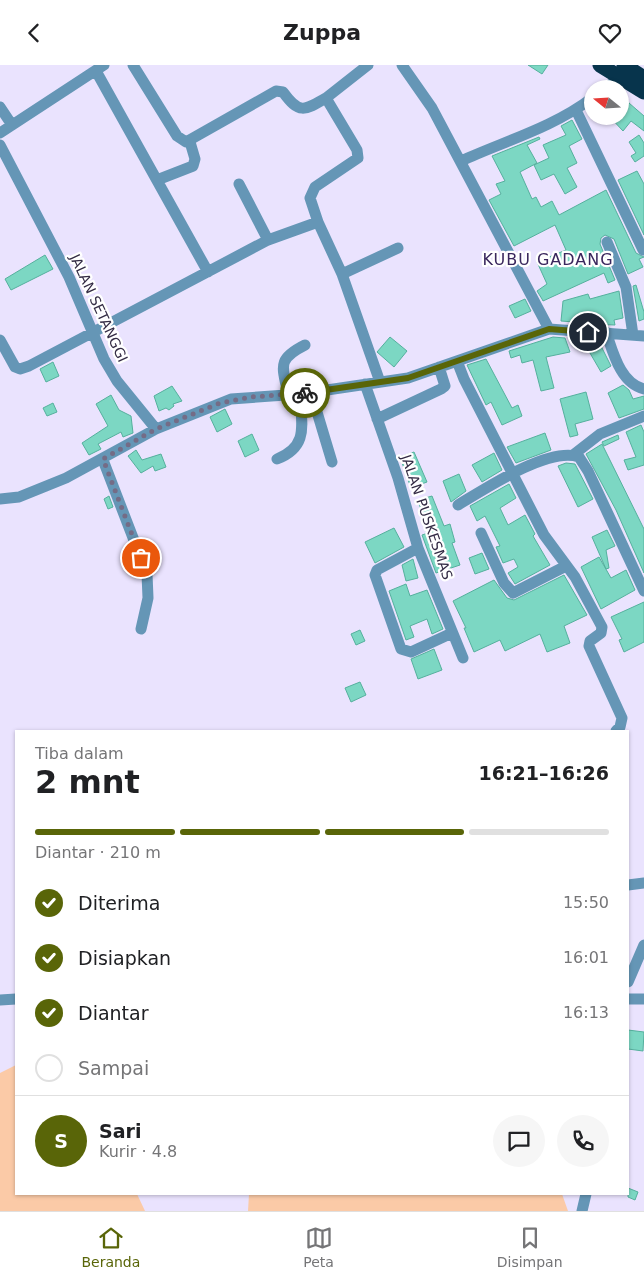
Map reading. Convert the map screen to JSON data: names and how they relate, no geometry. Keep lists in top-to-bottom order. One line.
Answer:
{"streets":{"street":["JALAN SETANGGI","JALAN PUSKESMAS"]},"districts":["KUBU GADANG"],"north":"left","page":{"header":"Zuppa","heading":["2 mnt","Tiba dalam","16:21–16:26"],"panel":["Sari","Kurir · 4.8"],"bar":"Diantar · 210 m","list":[["Diterima","15:50"],["Disiapkan","16:01"],["Diantar","16:13"],"Sampai"],"round":"S","tabs":["Beranda","Peta","Disimpan"]}}
